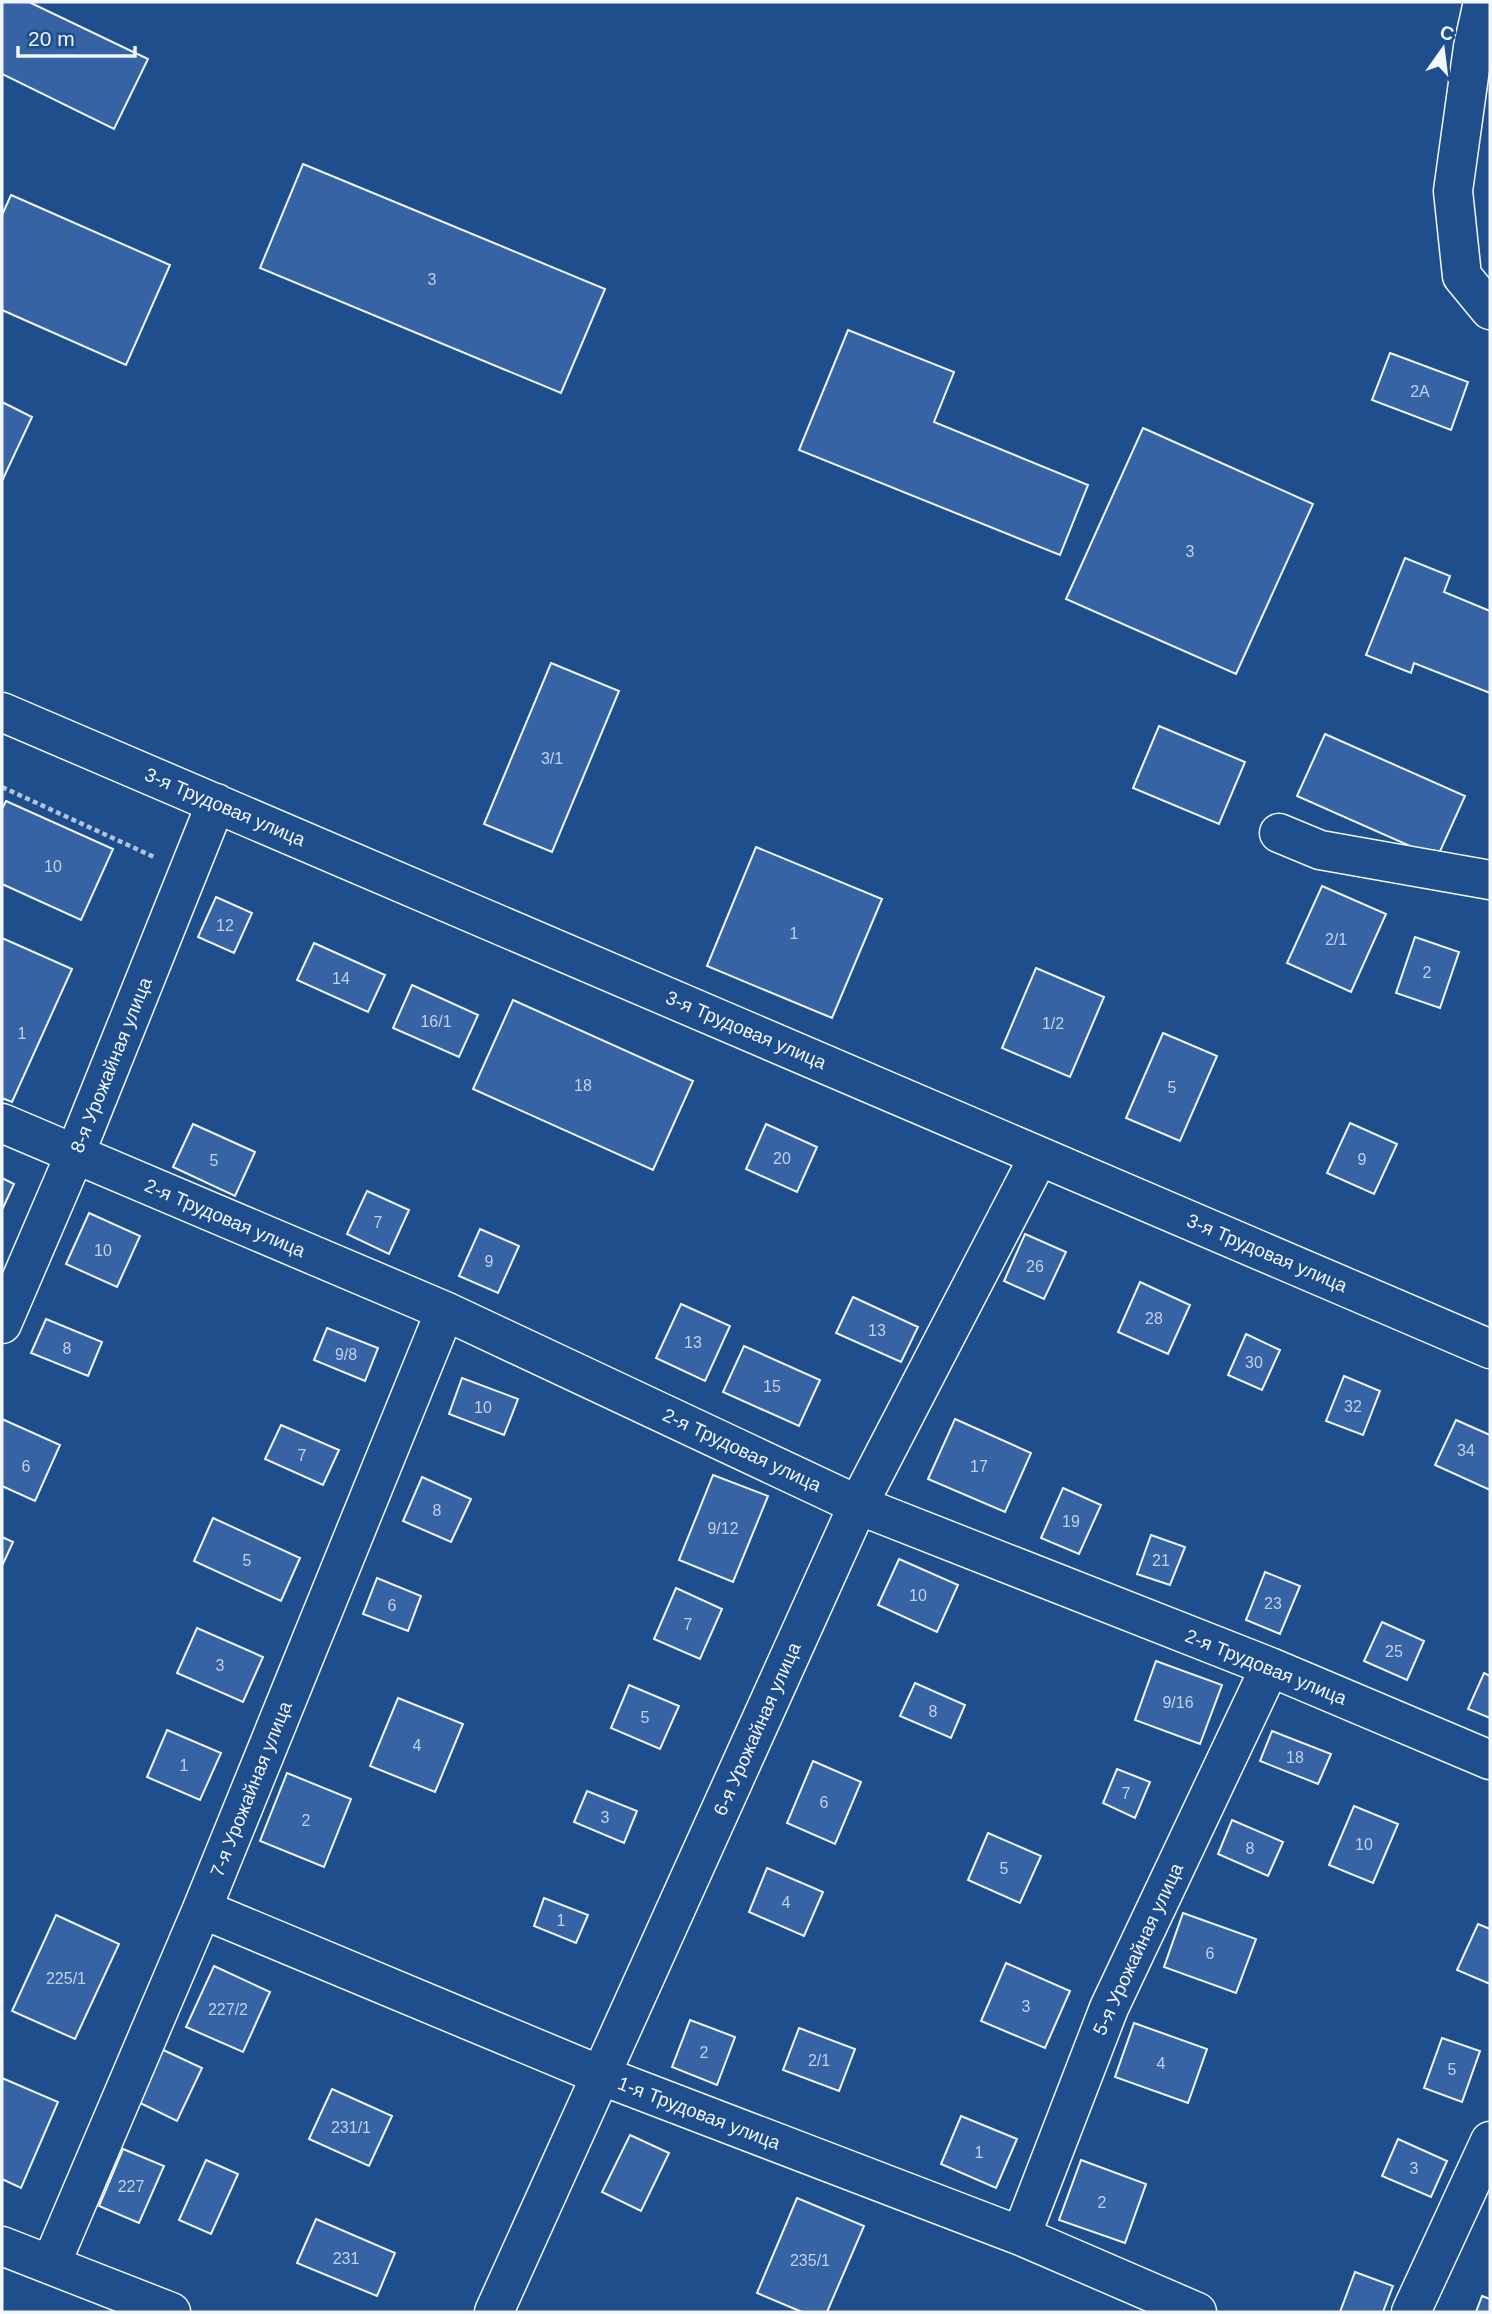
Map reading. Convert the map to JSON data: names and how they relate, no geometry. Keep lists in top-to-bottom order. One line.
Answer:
{"streets":{"street":["3-я Трудовая улица","8-я Урожайная улица","2-я Трудовая улица","6-я Урожайная улица","7-я Урожайная улица","5-я Урожайная улица","1-я Трудовая улица"]},"crossings":[["3-я Трудовая улица","8-я Урожайная улица"],["3-я Трудовая улица","6-я Урожайная улица"],["8-я Урожайная улица","2-я Трудовая улица"],["2-я Трудовая улица","6-я Урожайная улица"],["2-я Трудовая улица","7-я Урожайная улица"],["2-я Трудовая улица","5-я Урожайная улица"],["6-я Урожайная улица","1-я Трудовая улица"],["7-я Урожайная улица","1-я Трудовая улица"],["5-я Урожайная улица","1-я Трудовая улица"]],"house_numbers":["3","2А","3","3/1","10","12","1","2/1","2","14","16/1","1/2","1","18","5","20","9","5","7","10","9","26","28","13","13","8","9/8","30","15","32","10","34","7","6","17","8","19","9/12","5","21","10","23","6","7","25","3","9/16","8","5","4","18","1","7","6","3","2","10","8","5","4","1","6","225/1","3","227/2","2","2/1","4","5","231/1","1","3","227","2","231","235/1"],"scale_bar":"20 m","north":"top"}
